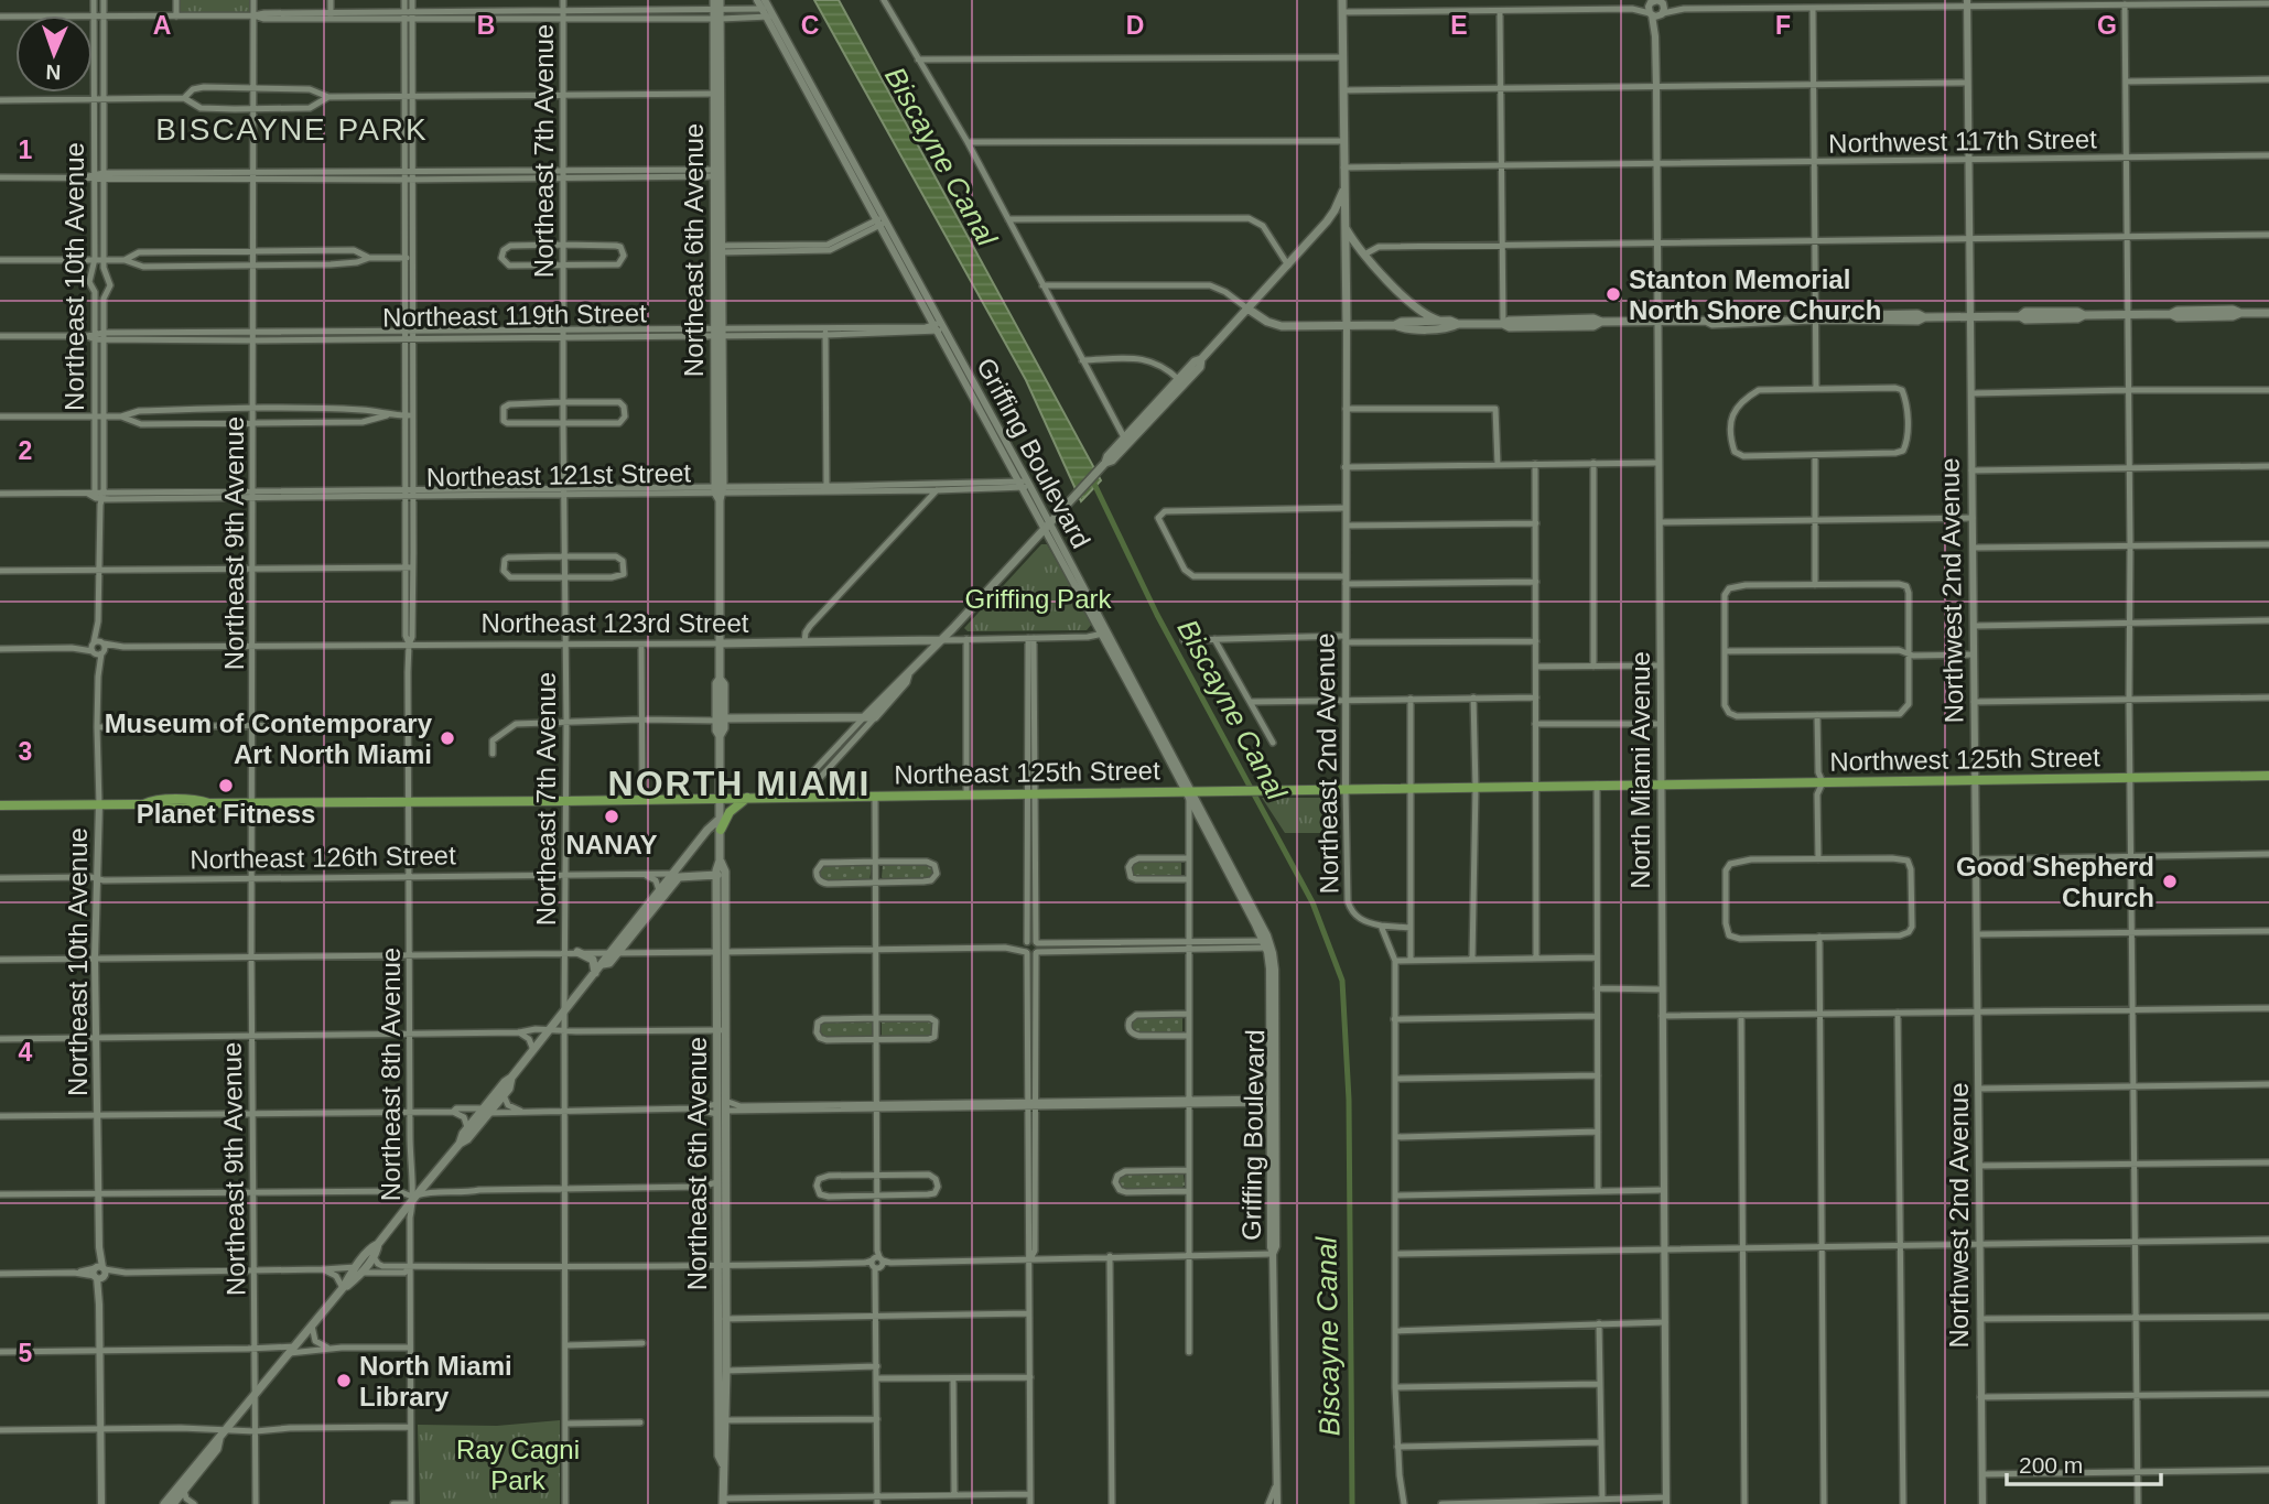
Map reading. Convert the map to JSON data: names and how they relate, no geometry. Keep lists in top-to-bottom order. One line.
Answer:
{"streets":{"main road":["Northeast 6th Avenue","Northeast 123rd Street","Northwest 125th Street","Northeast 2nd Avenue","Northeast 125th Street","Northeast 126th Street"],"street":["Northwest 117th Street","Northeast 7th Avenue","Northeast 10th Avenue","Northeast 119th Street","Griffing Boulevard","Northeast 121st Street","Northeast 9th Avenue","Northwest 2nd Avenue","North Miami Avenue","Northeast 8th Avenue"]},"crossings":[["Northwest 117th Street","Northwest 2nd Avenue"],["Northwest 117th Street","Northeast 2nd Avenue"],["Northwest 117th Street","North Miami Avenue"],["Northeast 7th Avenue","Northeast 119th Street"],["Northeast 7th Avenue","Northeast 121st Street"],["Northeast 7th Avenue","Northeast 123rd Street"],["Northeast 7th Avenue","Northeast 125th Street"],["Northeast 7th Avenue","Northeast 126th Street"],["Northeast 6th Avenue","Northeast 119th Street"],["Northeast 6th Avenue","Northeast 121st Street"],["Northeast 6th Avenue","Northeast 123rd Street"],["Northeast 6th Avenue","Northeast 125th Street"],["Northeast 6th Avenue","Northeast 126th Street"],["Northeast 10th Avenue","Northeast 119th Street"],["Northeast 10th Avenue","Northeast 121st Street"],["Northeast 10th Avenue","Northeast 123rd Street"],["Northeast 10th Avenue","Northeast 125th Street"],["Northeast 10th Avenue","Northeast 126th Street"],["Northeast 119th Street","Griffing Boulevard"],["Northeast 119th Street","Northeast 9th Avenue"],["Northeast 119th Street","Northeast 8th Avenue"],["Griffing Boulevard","Northeast 121st Street"],["Griffing Boulevard","Northeast 123rd Street"],["Griffing Boulevard","Northeast 125th Street"],["Northeast 121st Street","Northeast 9th Avenue"],["Northeast 121st Street","Northeast 8th Avenue"],["Northeast 9th Avenue","Northeast 123rd Street"],["Northeast 9th Avenue","Northeast 125th Street"],["Northeast 9th Avenue","Northeast 126th Street"],["Northwest 2nd Avenue","Northwest 125th Street"],["Northeast 123rd Street","Northeast 8th Avenue"],["Northwest 125th Street","North Miami Avenue"],["Northwest 125th Street","Northeast 125th Street"],["Northeast 2nd Avenue","Northeast 125th Street"],["North Miami Avenue","Northeast 125th Street"],["Northeast 125th Street","Northeast 8th Avenue"],["Northeast 126th Street","Northeast 8th Avenue"]],"districts":["BISCAYNE PARK","NORTH MIAMI"],"water":["Biscayne Canal"],"parks":["Griffing Park","Ray Cagni Park"],"places":["Stanton Memorial North Shore Church","Museum of Contemporary Art North Miami","Planet Fitness","NANAY","Good Shepherd Church","North Miami Library"],"scale_bar":"200 m","north":"bottom","grid":{"columns":["A","B","C","D","E","F","G"],"rows":["1","2","3","4","5"]}}
